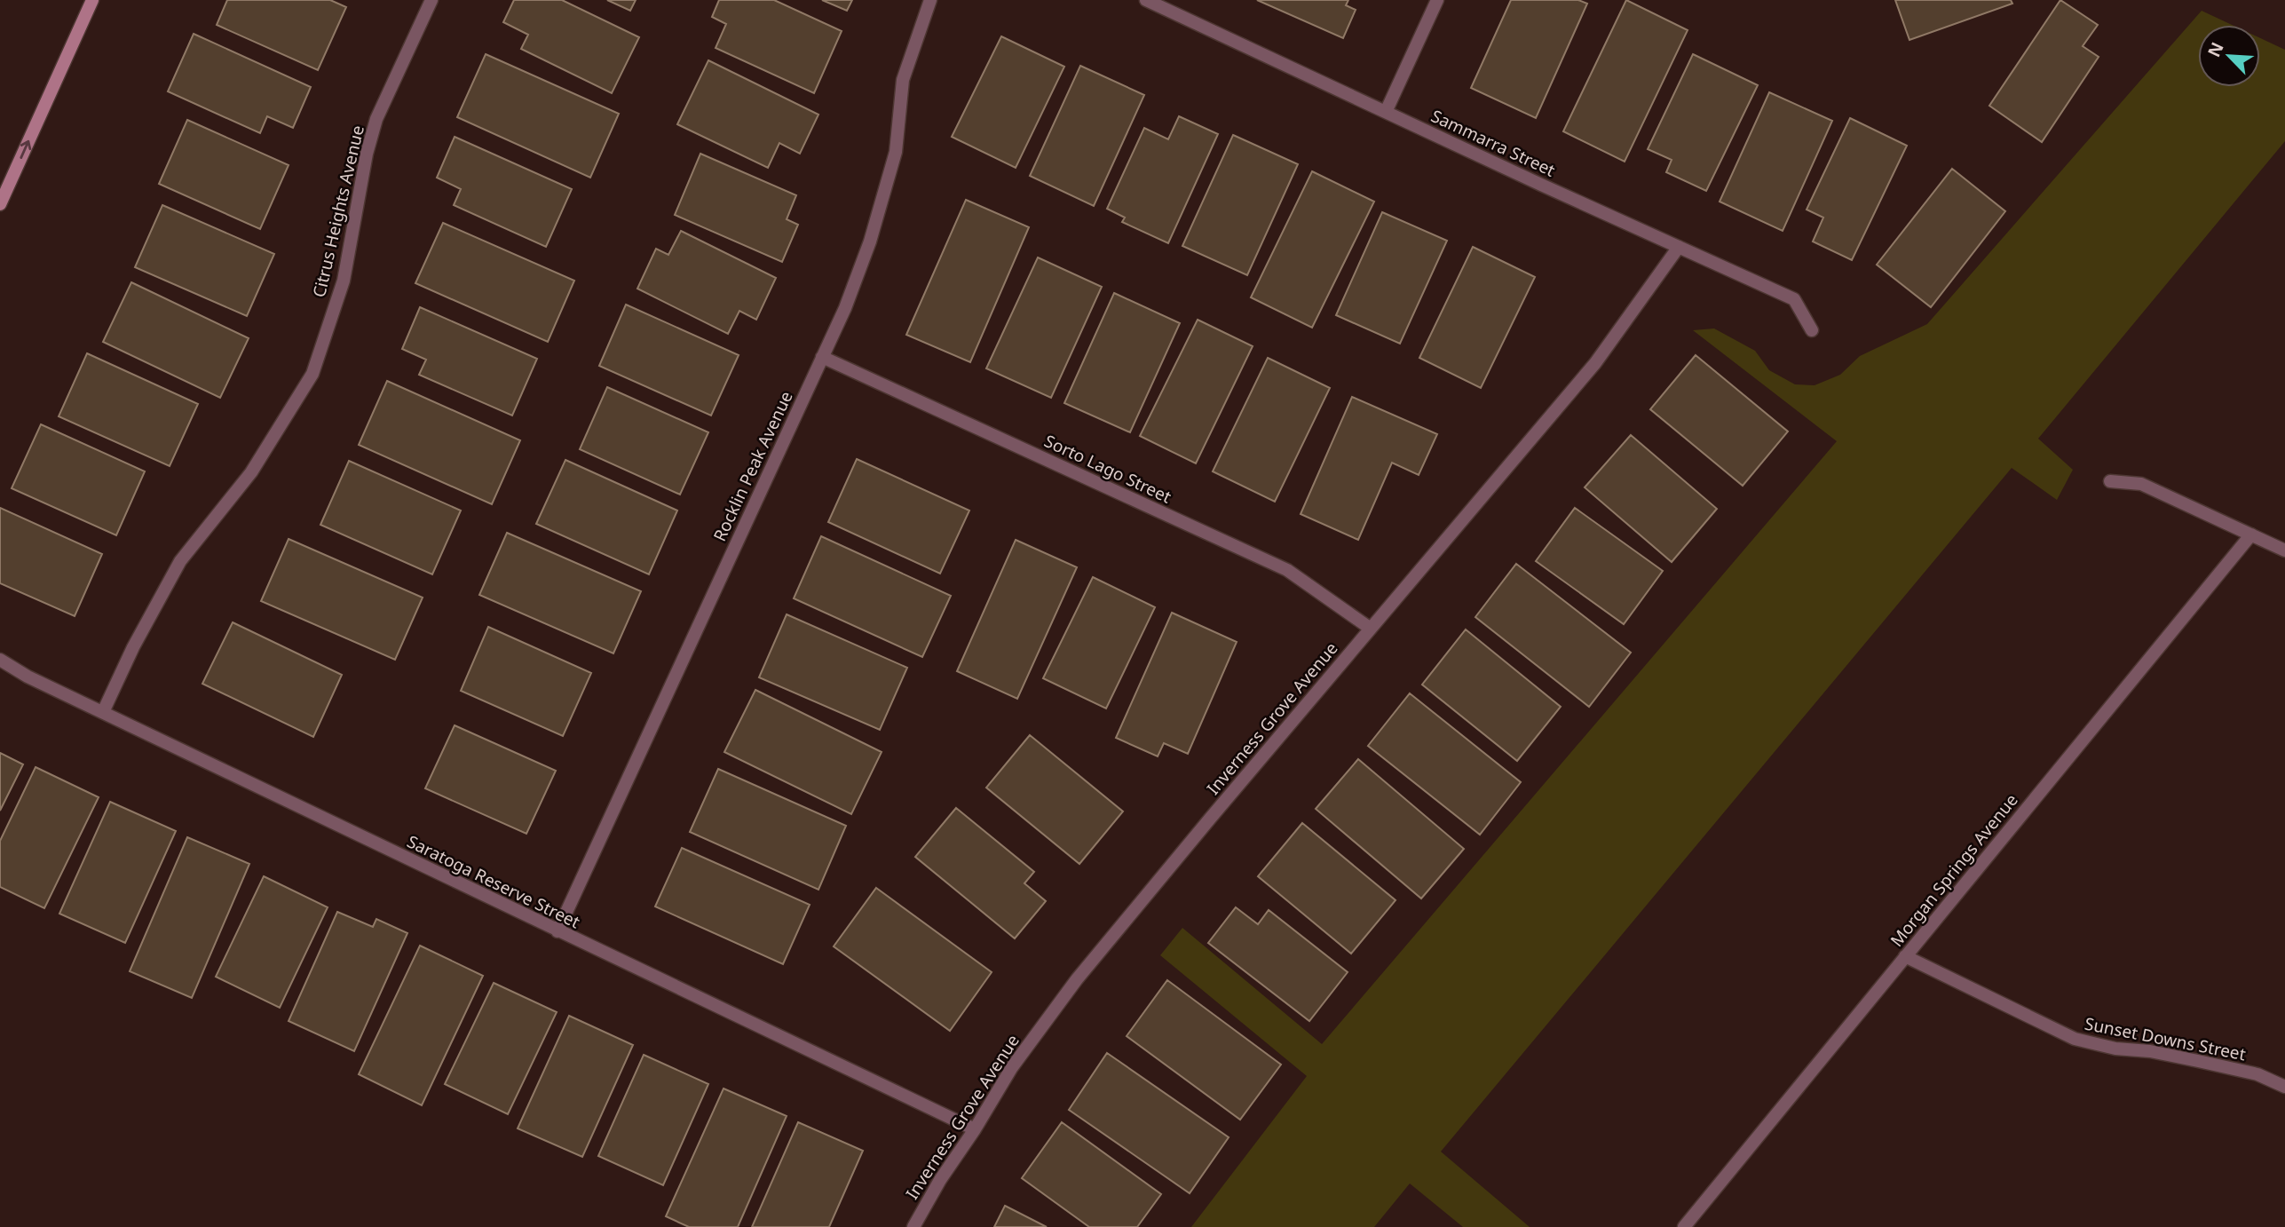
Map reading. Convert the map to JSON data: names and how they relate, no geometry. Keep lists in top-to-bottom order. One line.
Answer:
{"streets":{"street":["Sammarra Street","Citrus Heights Avenue","Rocklin Peak Avenue","Sorto Lago Street","Inverness Grove Avenue","Morgan Springs Avenue","Saratoga Reserve Street","Sunset Downs Street"]},"crossings":[["Sammarra Street","Inverness Grove Avenue"],["Citrus Heights Avenue","Saratoga Reserve Street"],["Rocklin Peak Avenue","Sorto Lago Street"],["Rocklin Peak Avenue","Saratoga Reserve Street"],["Sorto Lago Street","Inverness Grove Avenue"],["Inverness Grove Avenue","Saratoga Reserve Street"],["Morgan Springs Avenue","Sunset Downs Street"]],"north":"top left"}
